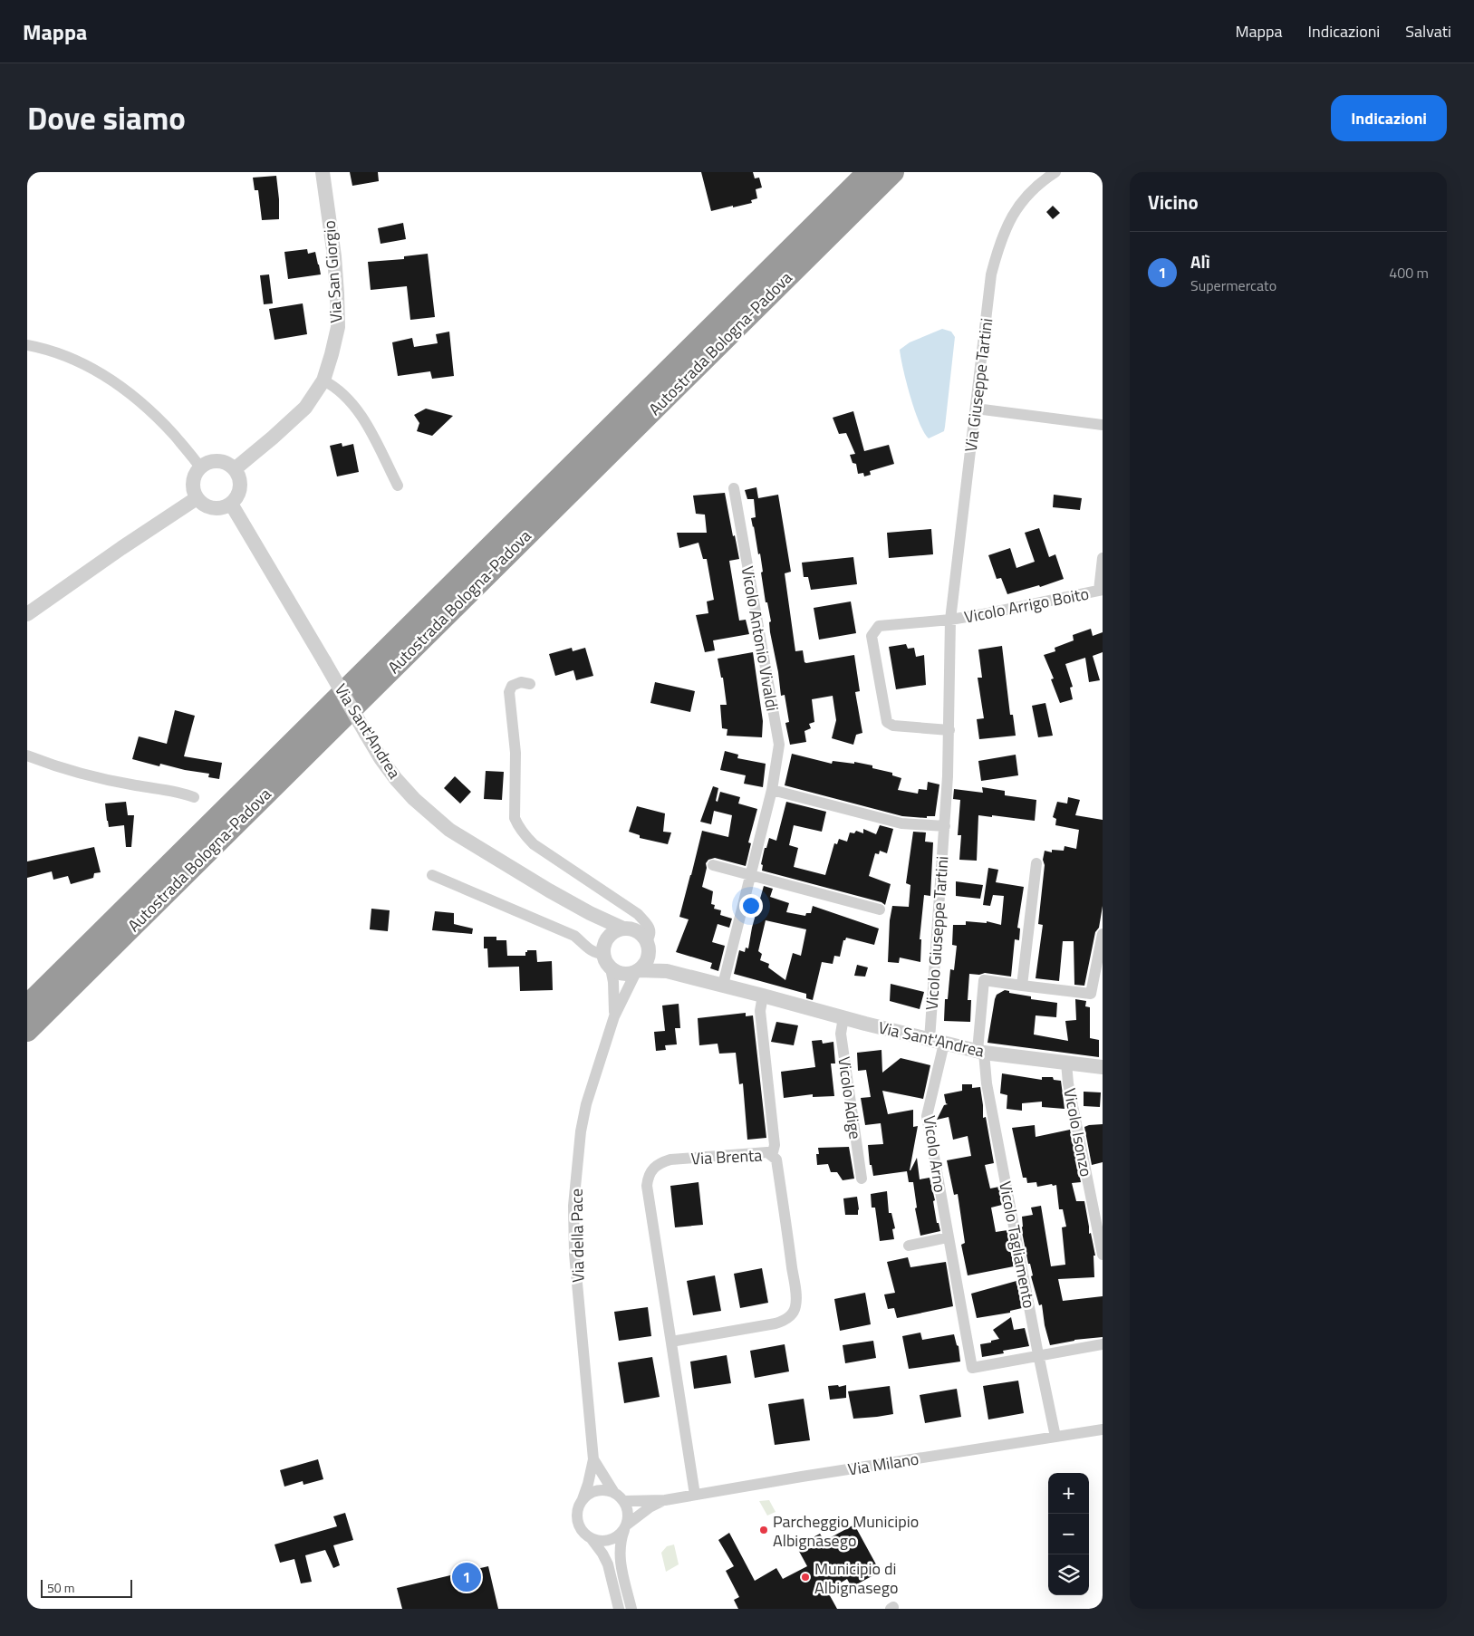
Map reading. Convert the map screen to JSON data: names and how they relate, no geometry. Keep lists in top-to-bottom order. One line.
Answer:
{"streets":{"highway":["Autostrada Bologna-Padova"],"street":["Via San Giorgio","Via Giuseppe Tartini","Vicolo Arrigo Boito","Vicolo Antonio Vivaldi","Via Sant'Andrea","Vicolo Giuseppe Tartini","Vicolo Adige","Vicolo Isonzo","Vicolo Arno","Via Brenta","Via della Pace","Vicolo Tagliamento","Via Milano"]},"crossings":[["Via San Giorgio","Via Sant'Andrea"],["Via Giuseppe Tartini","Vicolo Arrigo Boito"],["Via Giuseppe Tartini","Vicolo Giuseppe Tartini"],["Vicolo Antonio Vivaldi","Via Sant'Andrea"],["Via Sant'Andrea","Vicolo Giuseppe Tartini"],["Via Sant'Andrea","Vicolo Adige"],["Via Sant'Andrea","Vicolo Isonzo"],["Via Sant'Andrea","Vicolo Arno"],["Via Sant'Andrea","Via della Pace"],["Via Sant'Andrea","Vicolo Tagliamento"],["Vicolo Giuseppe Tartini","Vicolo Arno"],["Vicolo Arno","Vicolo Tagliamento"],["Via Brenta","Via Milano"],["Via della Pace","Via Milano"],["Vicolo Tagliamento","Via Milano"]],"places":["Parcheggio Municipio Albignasego","Municipio di Albignasego"],"scale_bar":"50 m","page":{"header":"Mappa","nav":["Mappa","Indicazioni","Salvati"],"title":"Dove siamo","buttons":"Indicazioni","heading":"Vicino","list":[{"mark":"1","name":"Alì","note":"Supermercato","value":"400 m"}],"map_buttons":["+","−"],"pins":"1","scale":"50 m"}}
